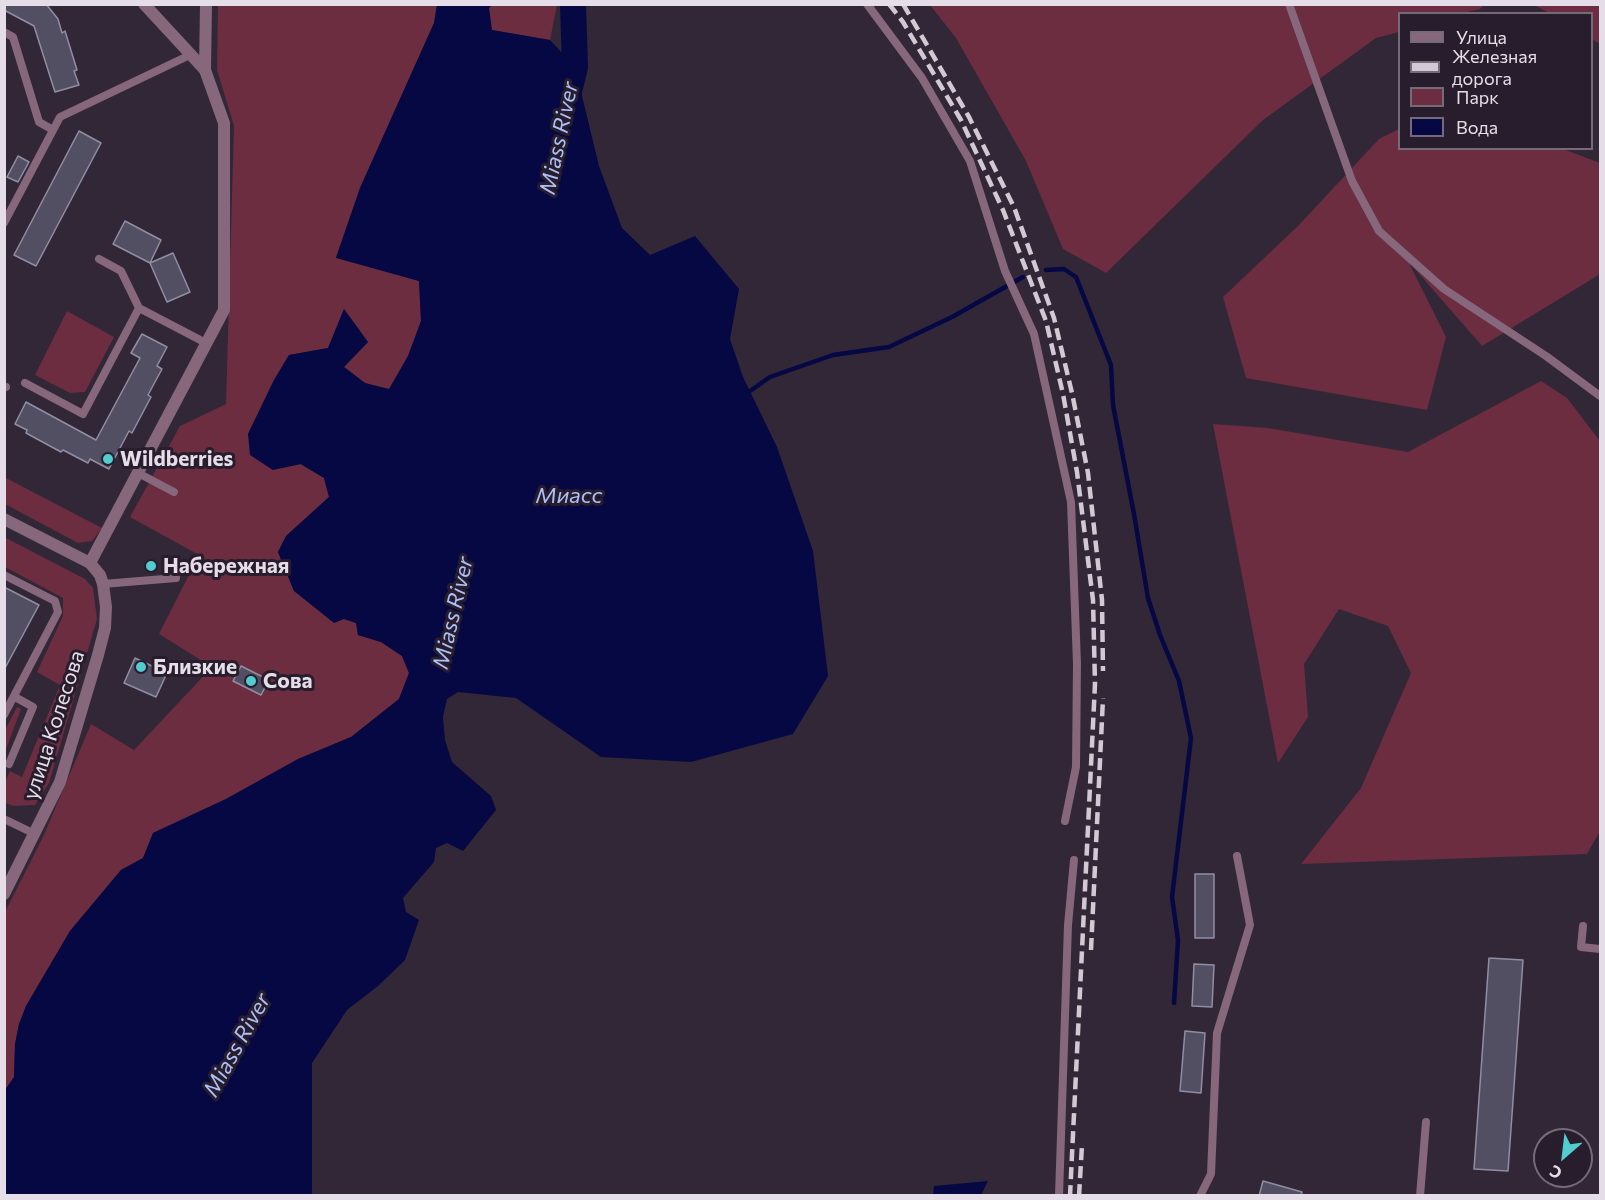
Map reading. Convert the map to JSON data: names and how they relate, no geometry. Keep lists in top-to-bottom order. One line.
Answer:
{"streets":{"street":["улица Колесова"]},"water":["Miass River","Миасс"],"places":["Wildberries","Набережная","Близкие","Сова"],"legend":["Улица","Железная дорога","Парк","Вода"],"north":"bottom left"}
